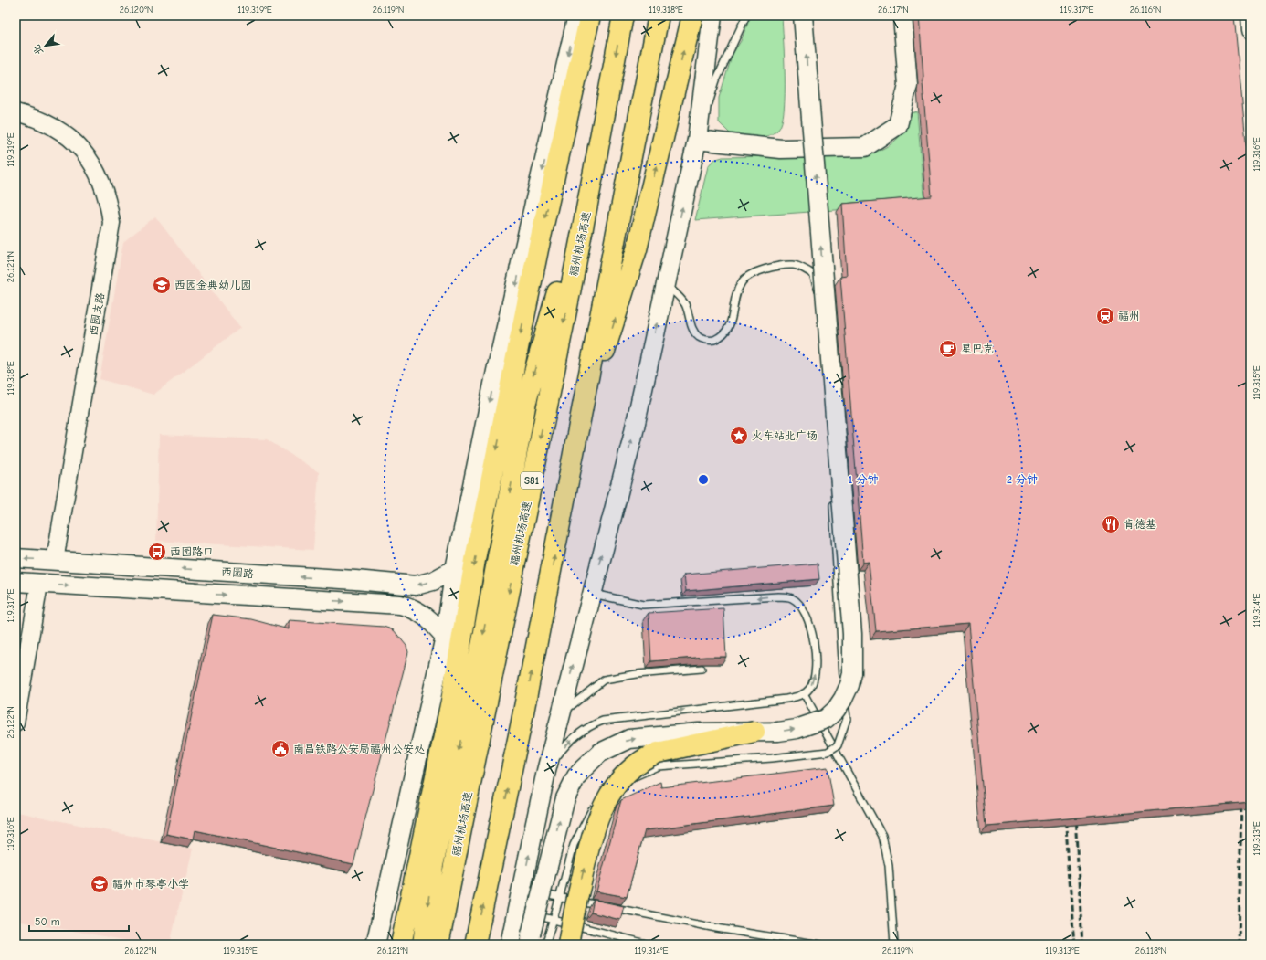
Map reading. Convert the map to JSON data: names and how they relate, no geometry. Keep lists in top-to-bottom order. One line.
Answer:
{"streets":{"highway":["福州机场高速","S81"],"main road":["西园路"],"street":["西园支路"]},"crossings":[["西园支路","西园路"]],"places":{"school or university":["西园金典幼儿园","福州市琴亭小学"],"station":["福州"],"cafe":["星巴克"],"place":["火车站北广场"],"restaurant":["肯德基"],"bus stop":["西园路口"],"public building":["南昌铁路公安局福州公安处"]},"scale_bar":"50 m","north":"bottom left","coordinates":["26.120°N","119.319°E","26.119°N","119.318°E","26.117°N","119.317°E","26.116°N","119.316°E","26.121°N","119.315°E","119.314°E","26.122°N","119.313°E","26.118°N"],"rings":["1 分钟","2 分钟"]}
